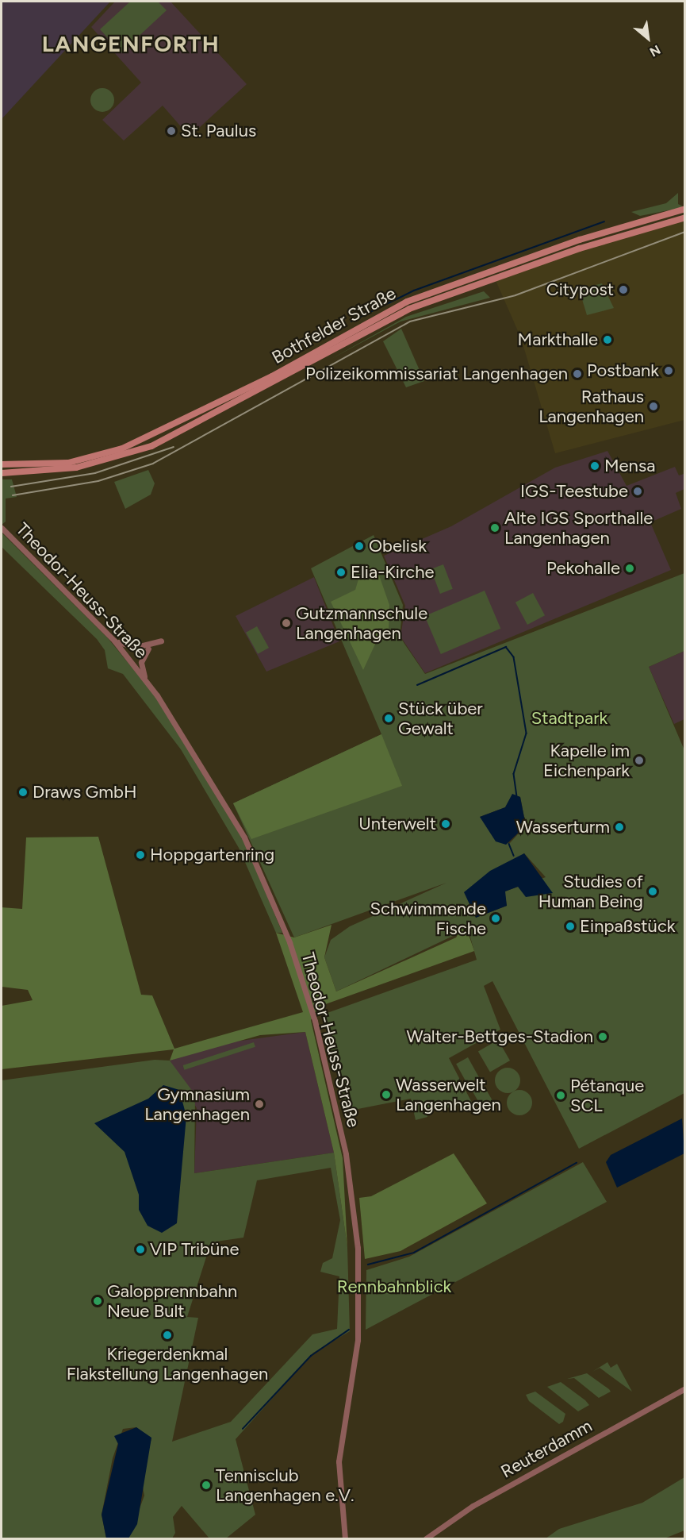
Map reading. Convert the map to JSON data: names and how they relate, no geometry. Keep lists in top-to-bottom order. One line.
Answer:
{"streets":{"main road":["Bothfelder Straße"],"street":["Theodor-Heuss-Straße","Reuterdamm"]},"districts":["LANGENFORTH"],"parks":["Stadtpark","Rennbahnblick"],"places":["St. Paulus","Citypost","Markthalle","Postbank","Polizeikommissariat Langenhagen","Rathaus Langenhagen","Mensa","IGS-Teestube","Alte IGS Sporthalle Langenhagen","Obelisk","Pekohalle","Elia-Kirche","Gutzmannschule Langenhagen","Stück über Gewalt","Kapelle im Eichenpark","Draws GmbH","Unterwelt","Wasserturm","Hoppgartenring","Studies of Human Being","Schwimmende Fische","Einpaßstück","Walter-Bettges-Stadion","Wasserwelt Langenhagen","Pétanque SCL","Gymnasium Langenhagen","VIP Tribüne","Galopprennbahn Neue Bult","Kriegerdenkmal Flakstellung Langenhagen","Tennisclub Langenhagen e.V."],"north":"bottom right"}
